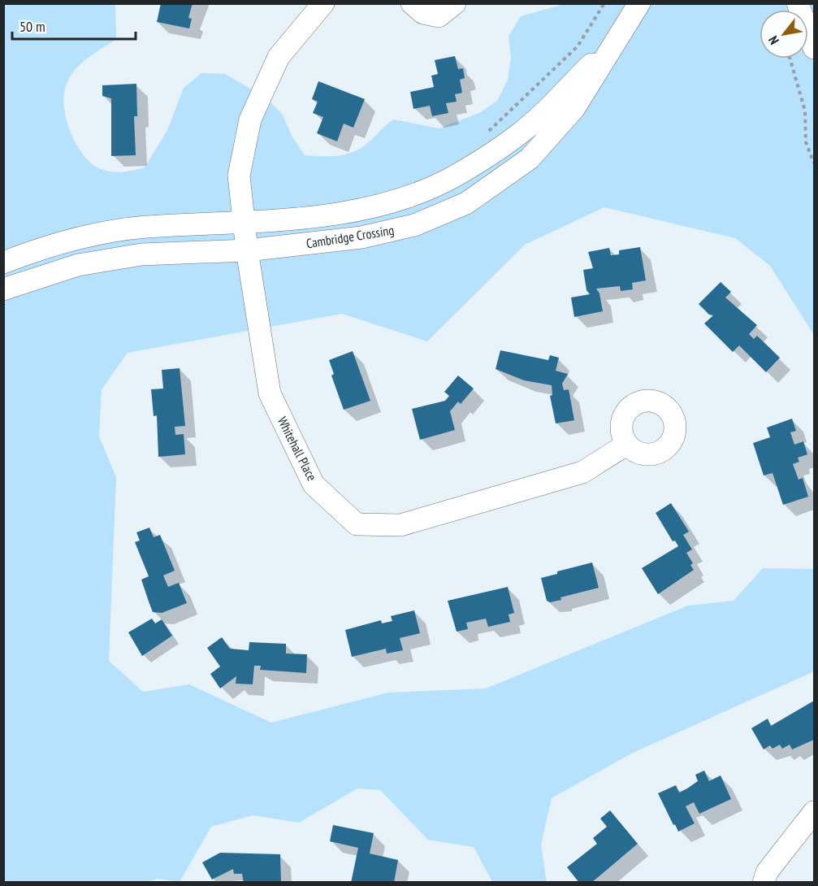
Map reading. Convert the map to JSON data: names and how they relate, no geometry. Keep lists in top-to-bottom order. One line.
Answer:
{"streets":{"street":["Cambridge Crossing","Whitehall Place"]},"crossings":[["Cambridge Crossing","Whitehall Place"]],"scale_bar":"50 m","north":"bottom left"}
